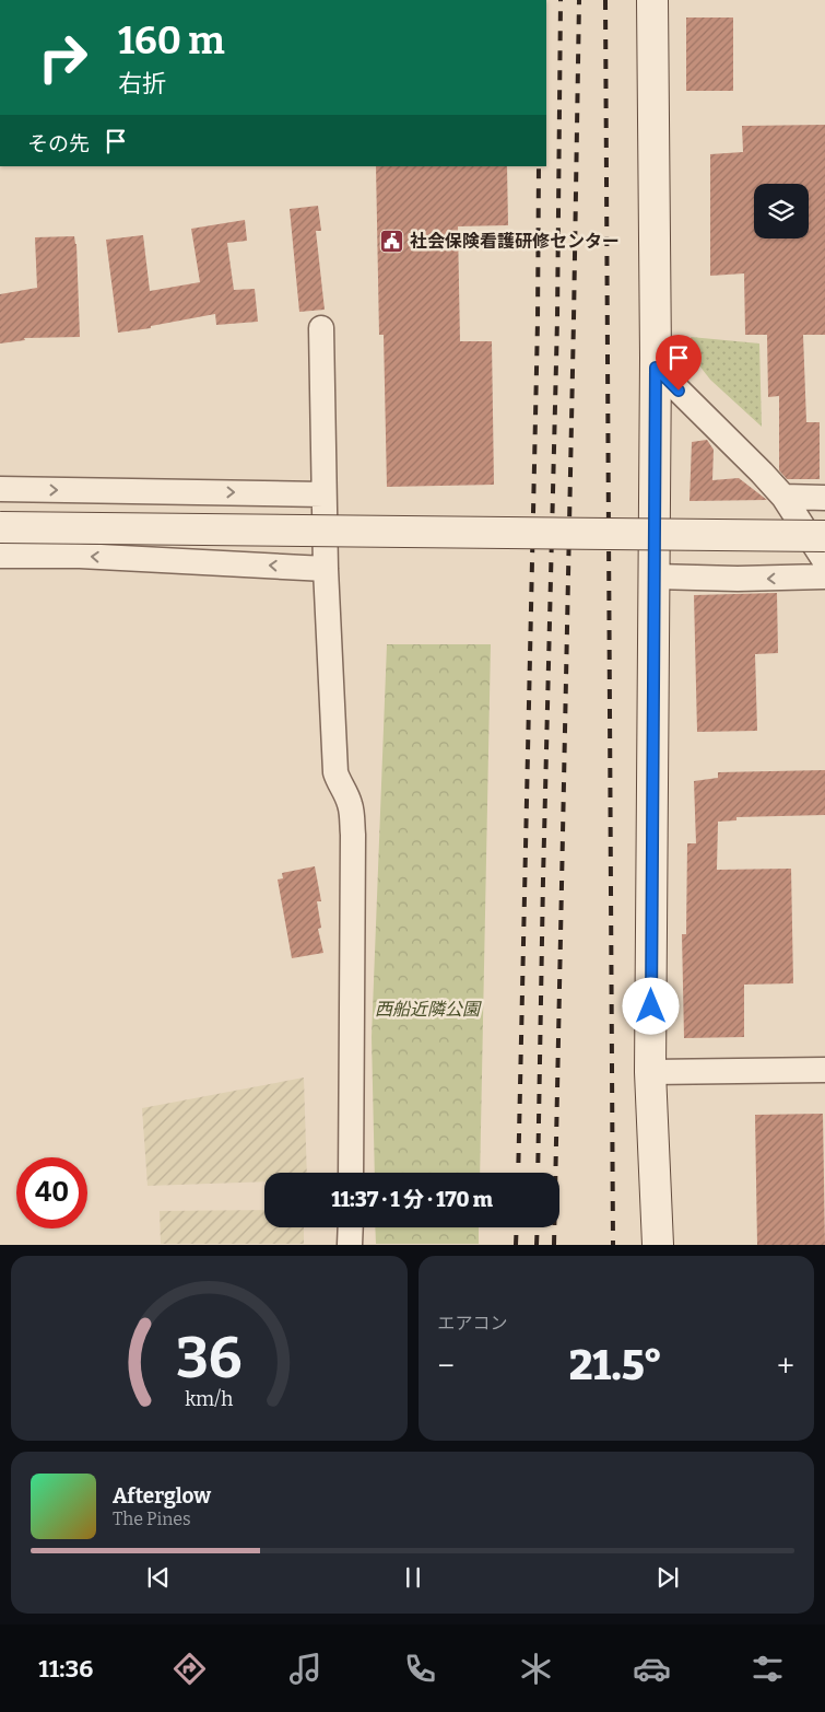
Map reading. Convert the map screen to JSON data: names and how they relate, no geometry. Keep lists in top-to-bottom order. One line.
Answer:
{"parks":["西船近隣公園"],"places":{"public building":["社会保険看護研修センター"]},"page":{"turn":["160 m","右折"],"then":"その先","limit":"40","trip":"11:37 · 1 分 · 170 m","tile":"エアコン","heat":["−","21.5°","+"],"song":["Afterglow","The Pines"],"tabs":"11:36","gauge":["36","km/h"]}}
